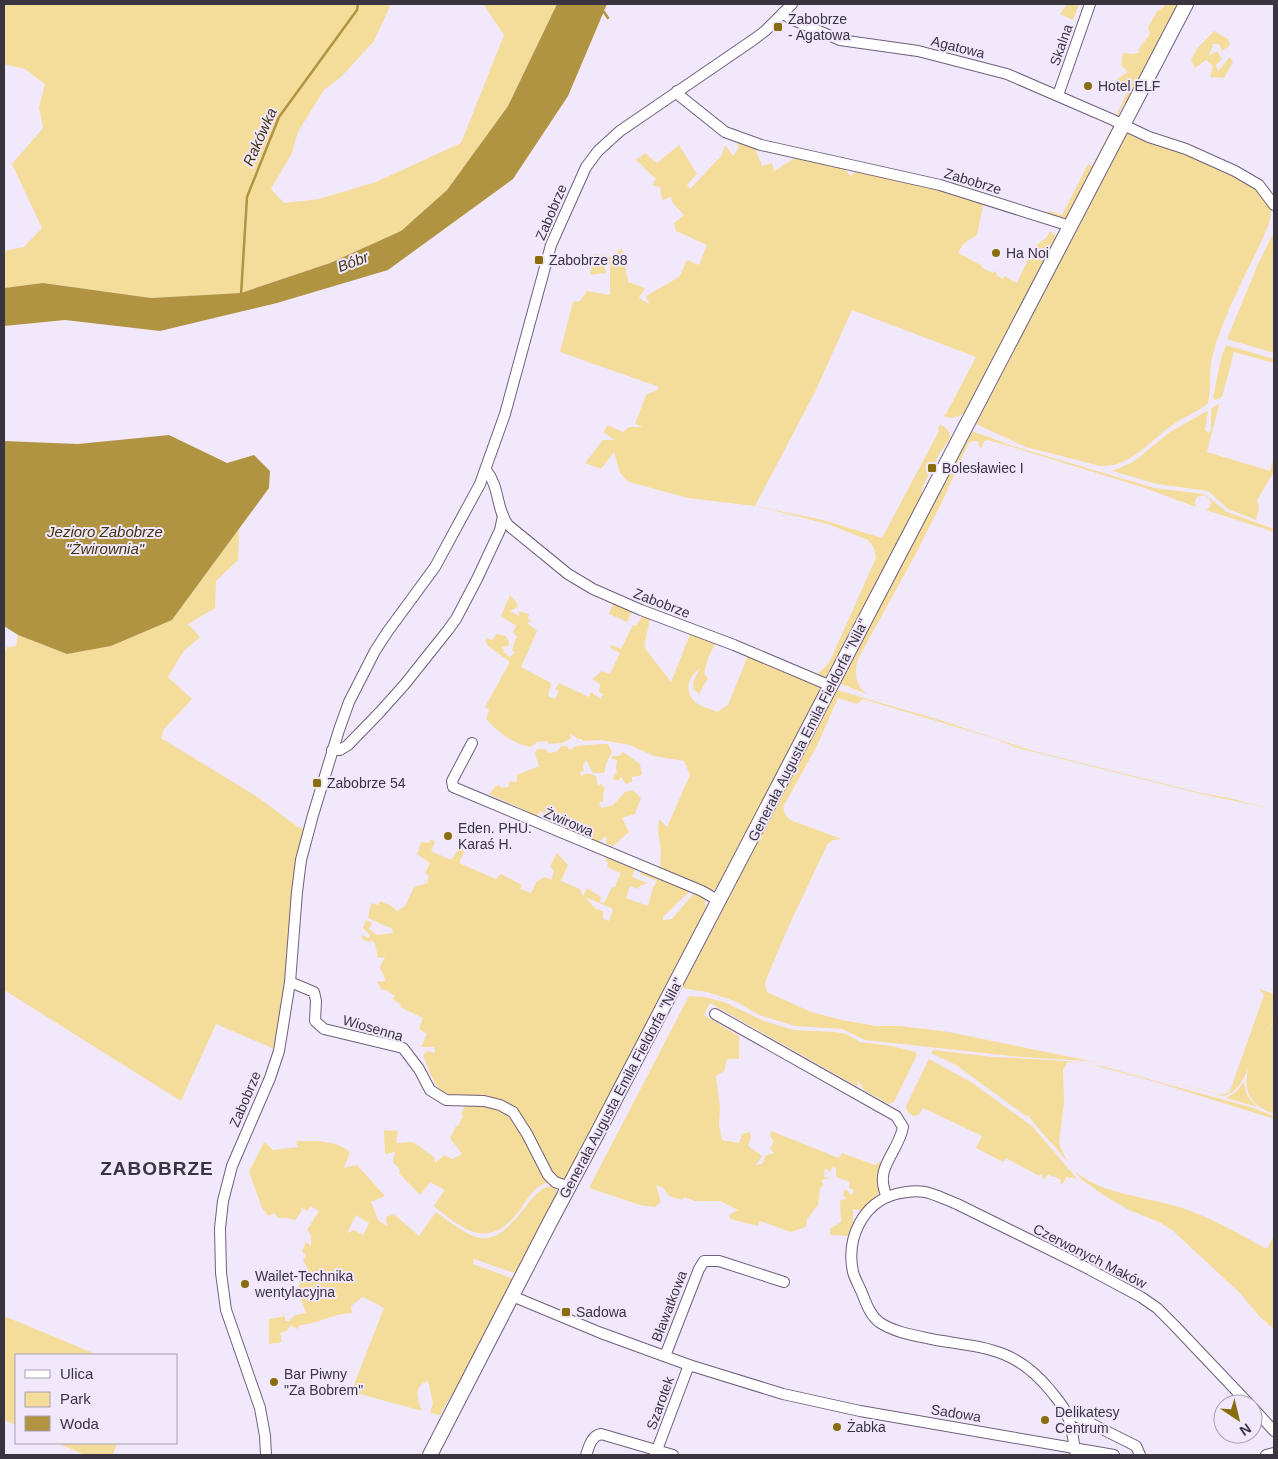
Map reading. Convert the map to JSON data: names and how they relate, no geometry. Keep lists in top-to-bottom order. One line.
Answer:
{"streets":{"main road":["Generała Augusta Emila Fieldorfa \"Nila\""],"street":["Skalna","Agatowa","Zabobrze","Żwirowa","Wiosenna","Czerwonych Maków","Bławatkowa","Szarotek","Sadowa"]},"crossings":[["Skalna","Agatowa"],["Agatowa","Zabobrze"],["Agatowa","Generała Augusta Emila Fieldorfa \"Nila\""],["Zabobrze","Generała Augusta Emila Fieldorfa \"Nila\""],["Zabobrze","Wiosenna"],["Generała Augusta Emila Fieldorfa \"Nila\"","Żwirowa"],["Generała Augusta Emila Fieldorfa \"Nila\"","Wiosenna"],["Generała Augusta Emila Fieldorfa \"Nila\"","Sadowa"],["Czerwonych Maków","Sadowa"],["Bławatkowa","Sadowa"],["Szarotek","Sadowa"]],"districts":["ZABOBRZE"],"water":["Rakówka","Bóbr","Jezioro Zabobrze \"Żwirownia\""],"places":{"transit":["Zabobrze - Agatowa","Zabobrze 88","Bolesławiec I","Zabobrze 54","Sadowa"],"other":["Hotel ELF","Ha Noi","Eden. PHU. Karaś H.","Wailet-Technika wentylacyjna","Bar Piwny \"Za Bobrem\"","Delikatesy Centrum","Żabka"]},"legend":["Ulica","Park","Woda"],"north":"bottom right"}
